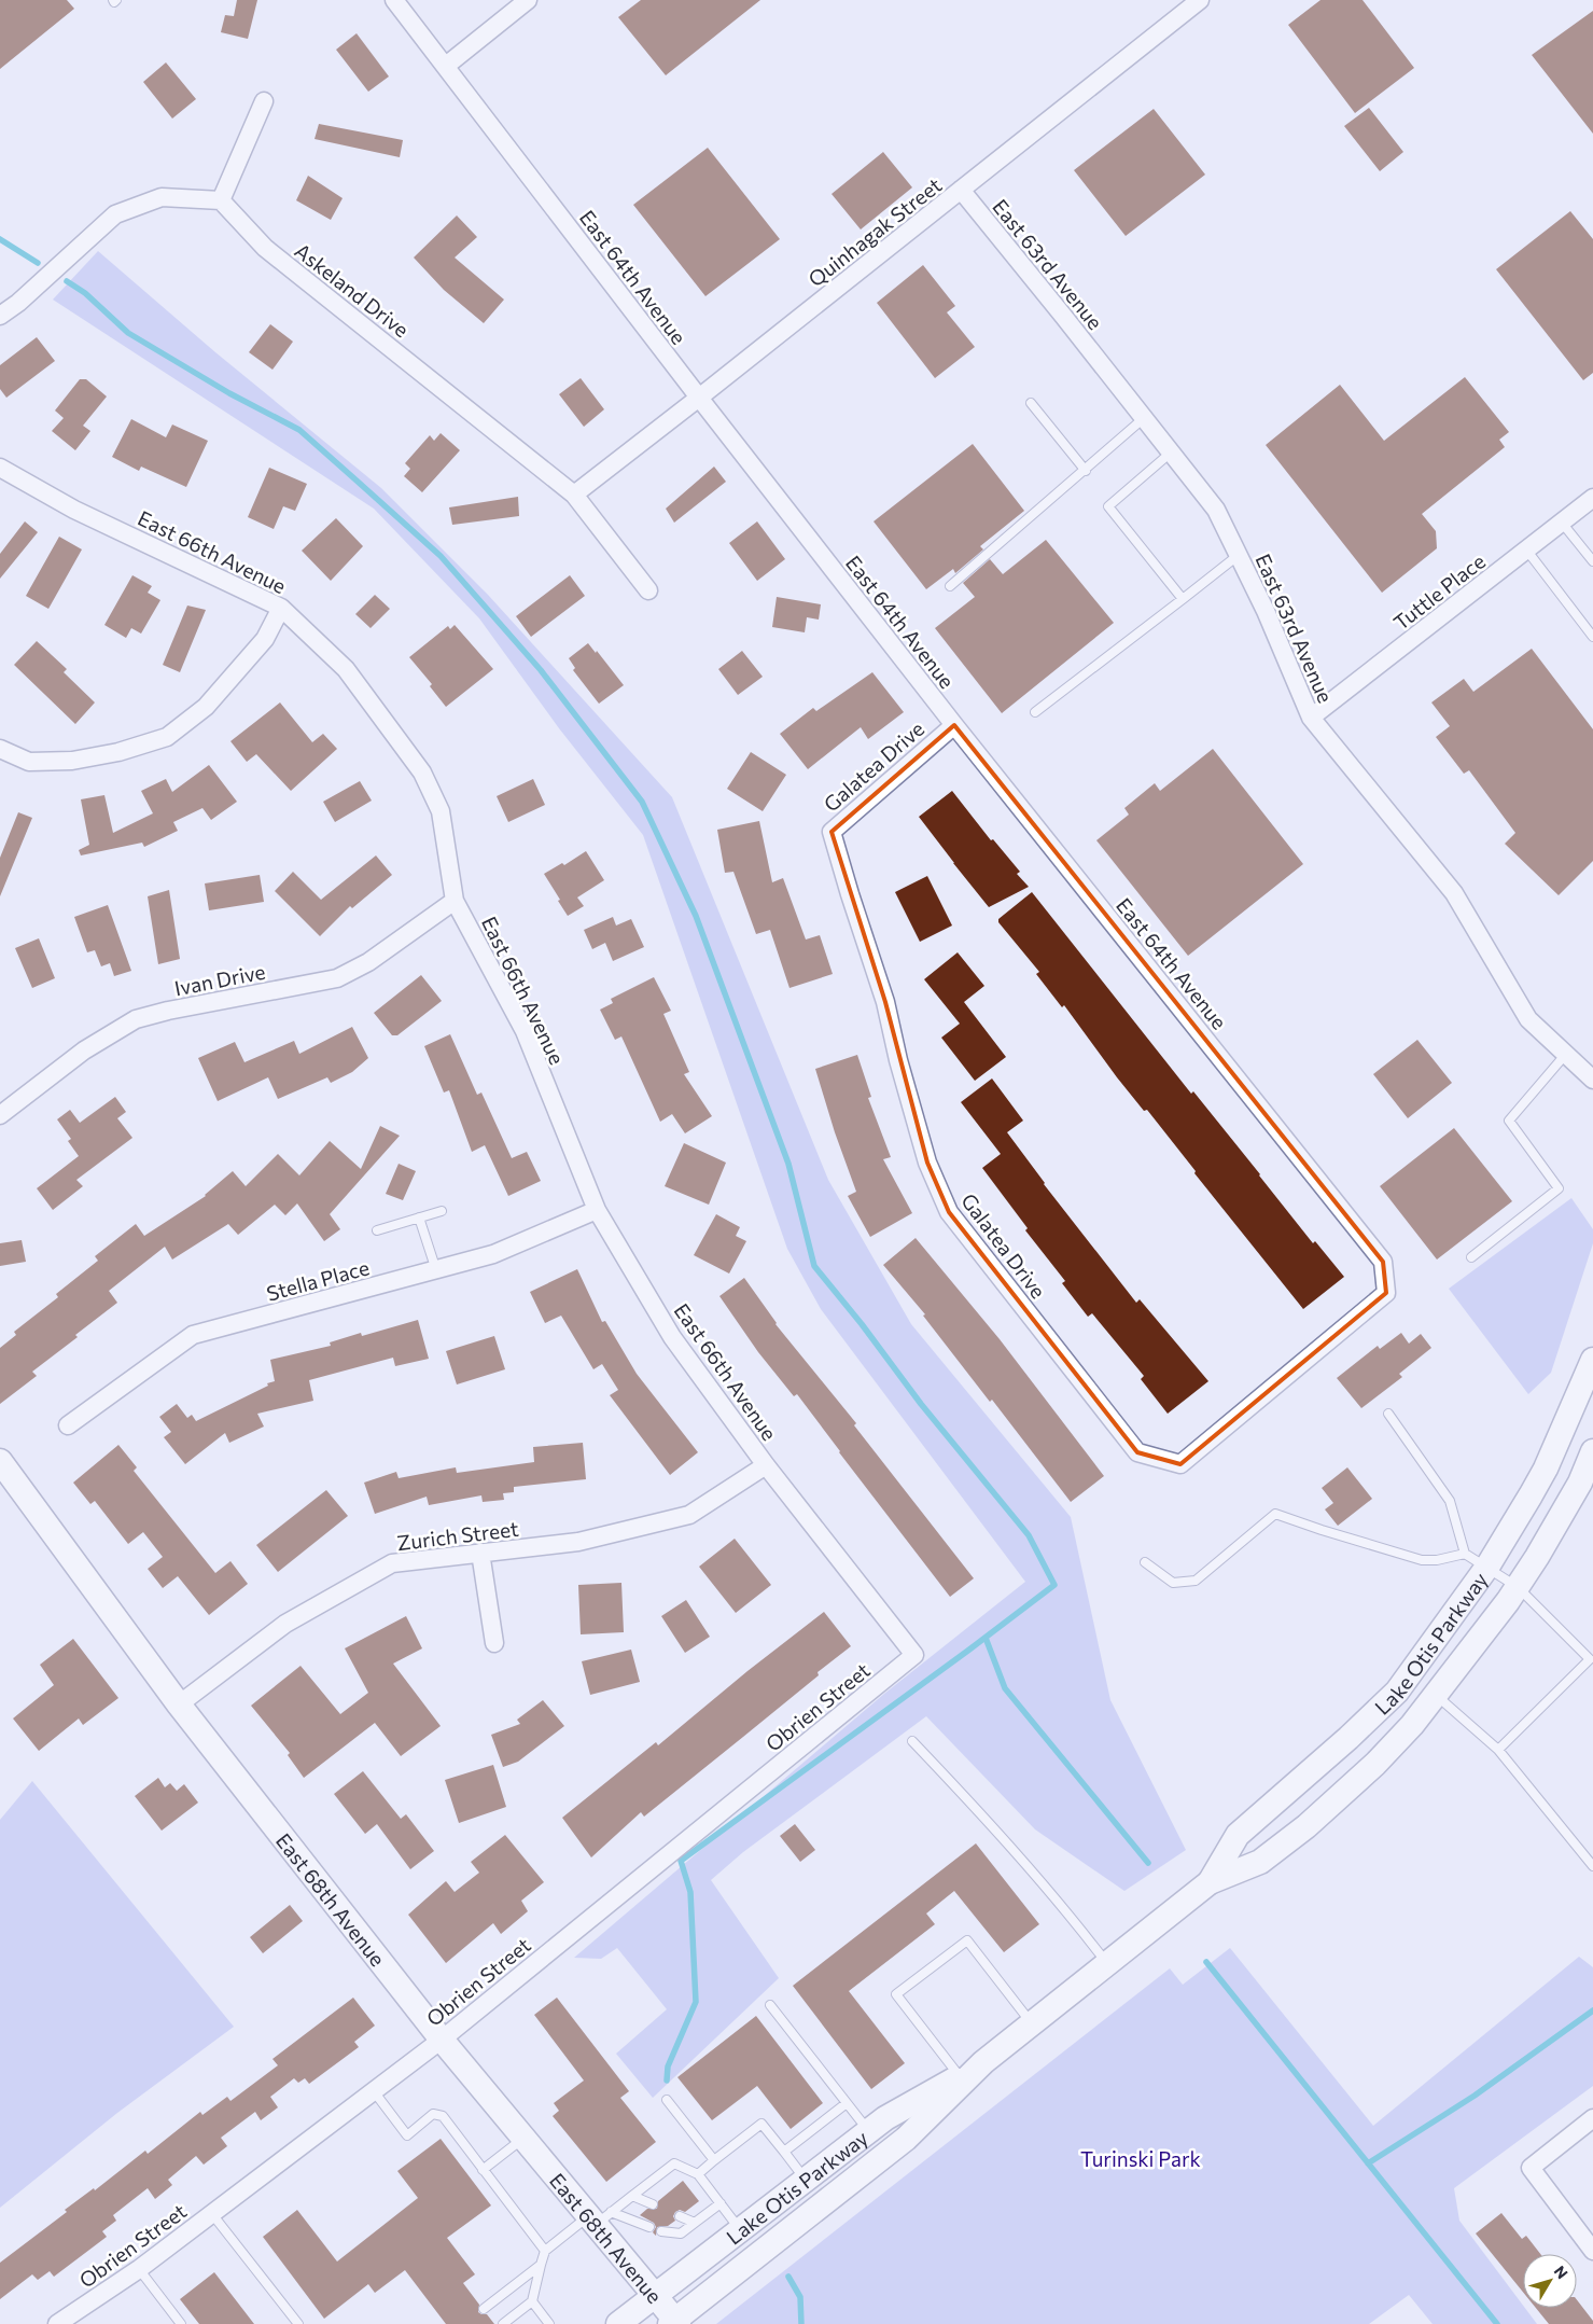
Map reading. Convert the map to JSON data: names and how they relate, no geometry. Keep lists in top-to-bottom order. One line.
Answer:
{"streets":{"main road":["Lake Otis Parkway","East 68th Avenue"],"street":["Quinhagak Street","East 63rd Avenue","East 64th Avenue","Askeland Drive","East 66th Avenue","Tuttle Place","Galatea Drive","Ivan Drive","Stella Place","Zurich Street","Obrien Street"]},"crossings":[["Quinhagak Street","East 63rd Avenue"],["Quinhagak Street","East 64th Avenue"],["Quinhagak Street","Askeland Drive"],["East 63rd Avenue","Tuttle Place"],["East 64th Avenue","Galatea Drive"],["East 66th Avenue","Ivan Drive"],["East 66th Avenue","Stella Place"],["East 66th Avenue","Zurich Street"],["East 66th Avenue","Obrien Street"],["Zurich Street","East 68th Avenue"],["Lake Otis Parkway","East 68th Avenue"],["Obrien Street","East 68th Avenue"]],"parks":["Turinski Park"],"north":"top right"}
